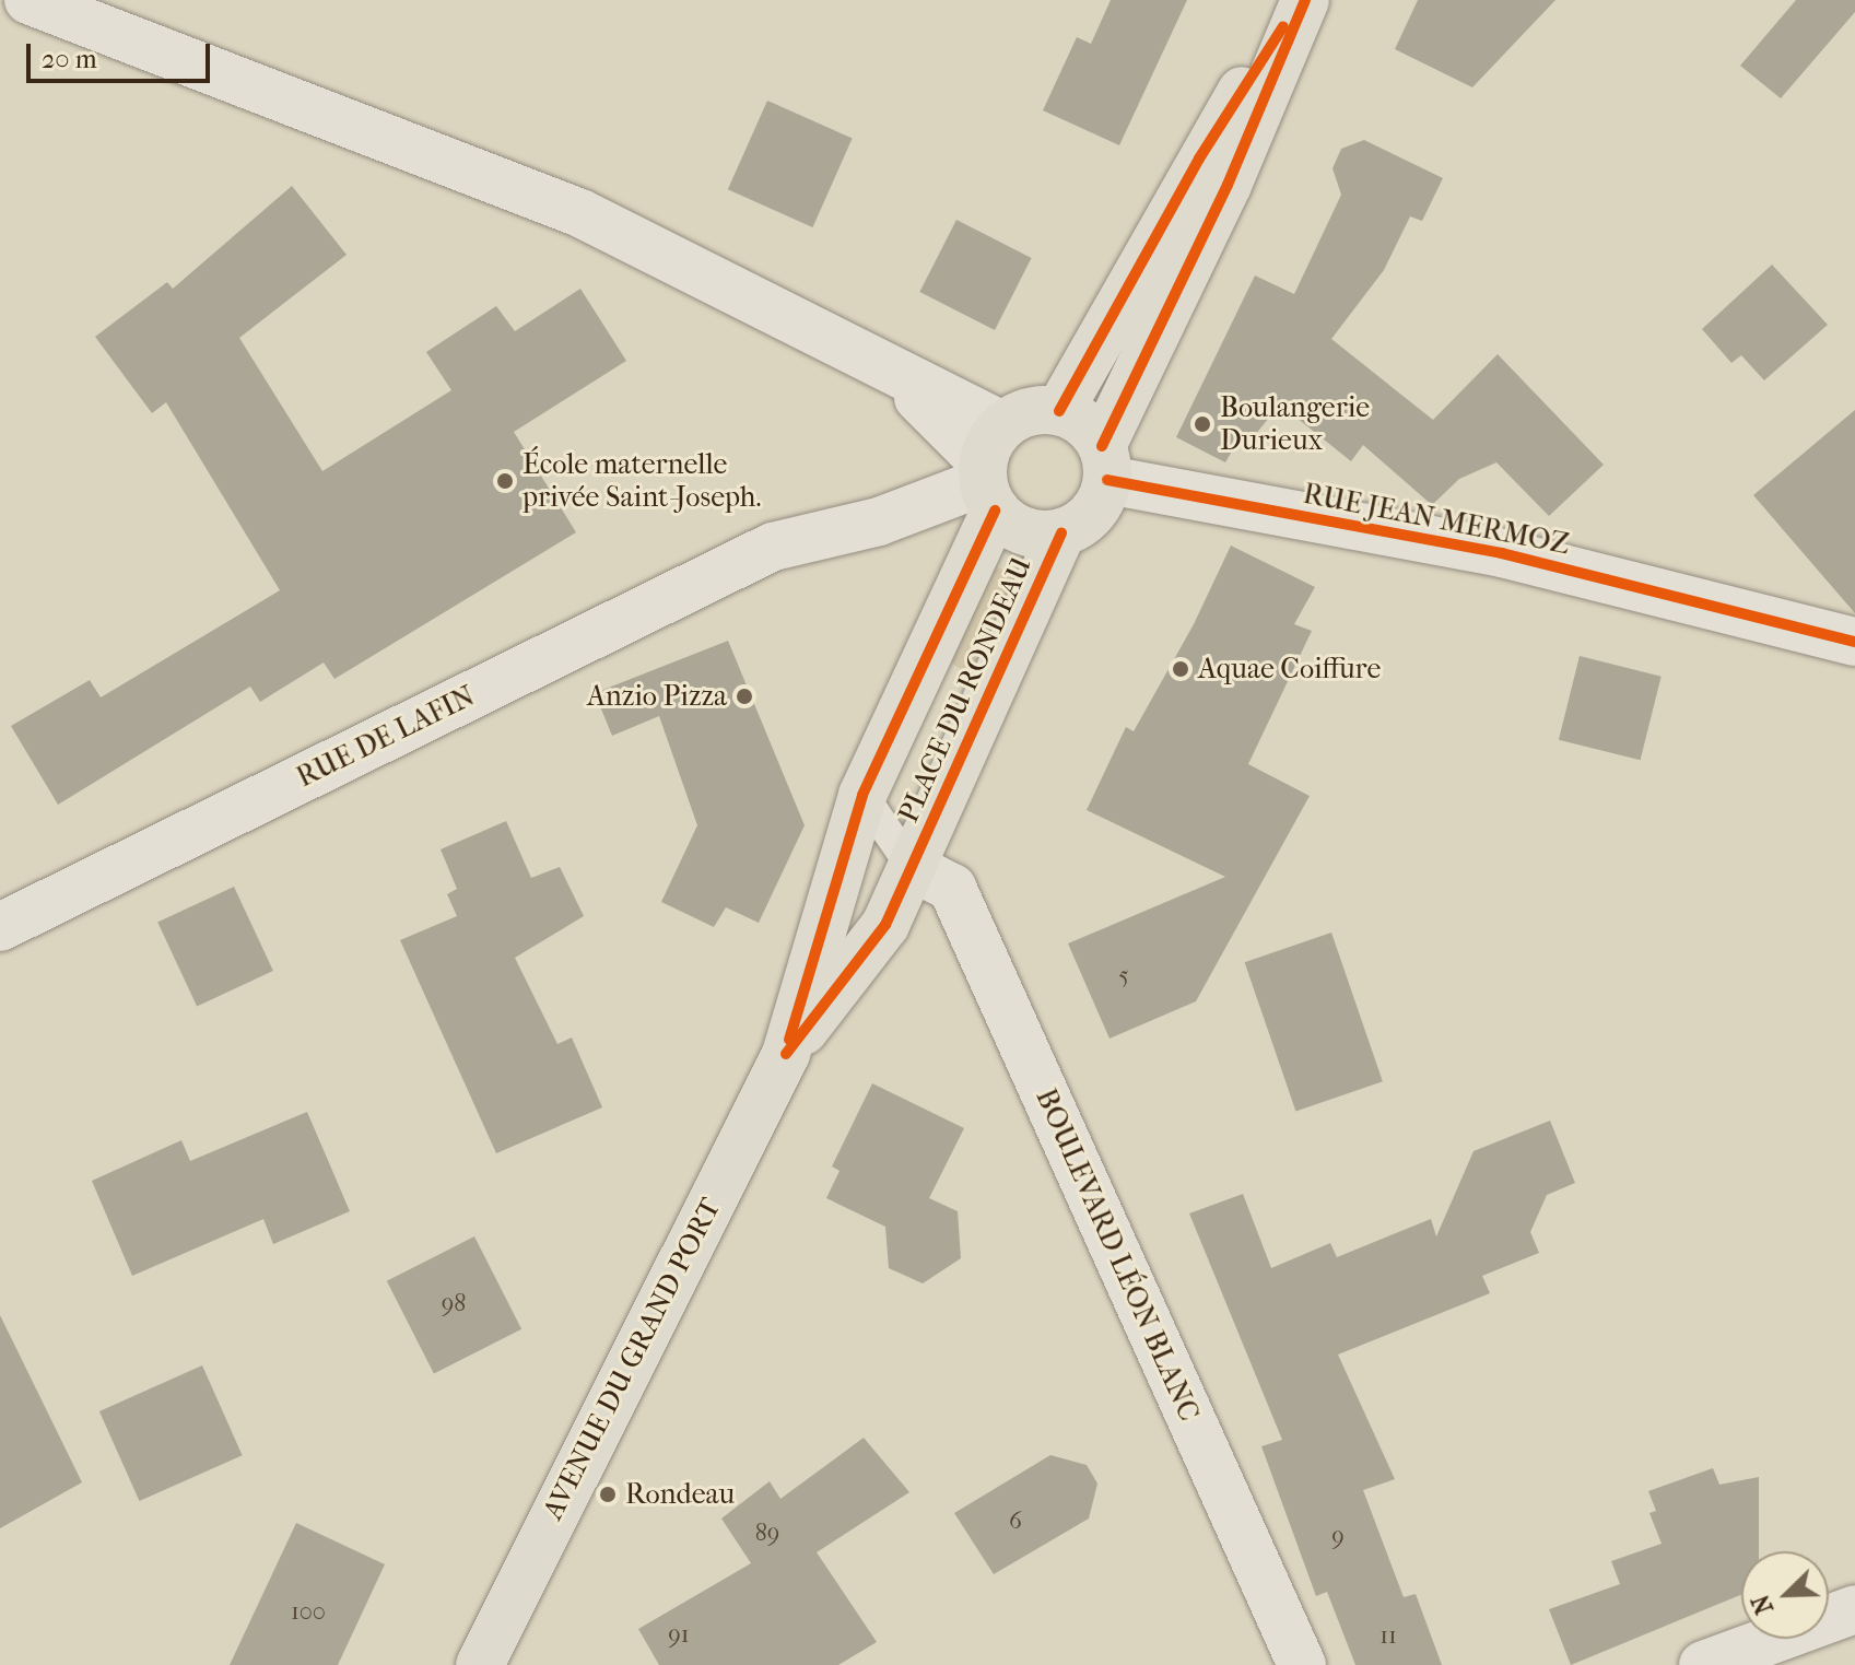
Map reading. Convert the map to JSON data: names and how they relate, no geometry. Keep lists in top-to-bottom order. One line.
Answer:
{"streets":{"main road":["PLACE DU RONDEAU","AVENUE DU GRAND PORT"],"street":["RUE JEAN MERMOZ","RUE DE LAFIN","BOULEVARD LÉON BLANC"]},"crossings":[["RUE JEAN MERMOZ","PLACE DU RONDEAU"],["RUE JEAN MERMOZ","RUE DE LAFIN"],["PLACE DU RONDEAU","RUE DE LAFIN"],["PLACE DU RONDEAU","BOULEVARD LÉON BLANC"],["PLACE DU RONDEAU","AVENUE DU GRAND PORT"],["BOULEVARD LÉON BLANC","AVENUE DU GRAND PORT"]],"places":["Boulangerie Durieux","École maternelle privée Saint-Joseph.","Aquae Coiffure","Anzio Pizza","Rondeau"],"house_numbers":["5","98","6","89","9","100","91","11"],"scale_bar":"20 m","north":"bottom left"}
